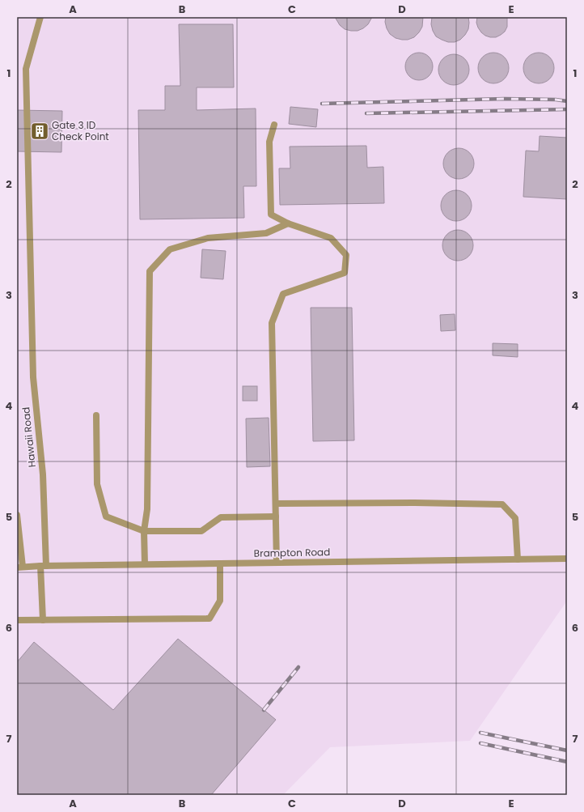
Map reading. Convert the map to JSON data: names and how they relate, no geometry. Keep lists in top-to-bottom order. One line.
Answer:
{"streets":{"street":["Hawaii Road","Brampton Road"]},"crossings":[["Hawaii Road","Brampton Road"]],"places":{"building":["Gate 3 ID Check Point"]},"grid":{"columns":["A","B","C","D","E"],"rows":["1","2","3","4","5","6","7"]}}
